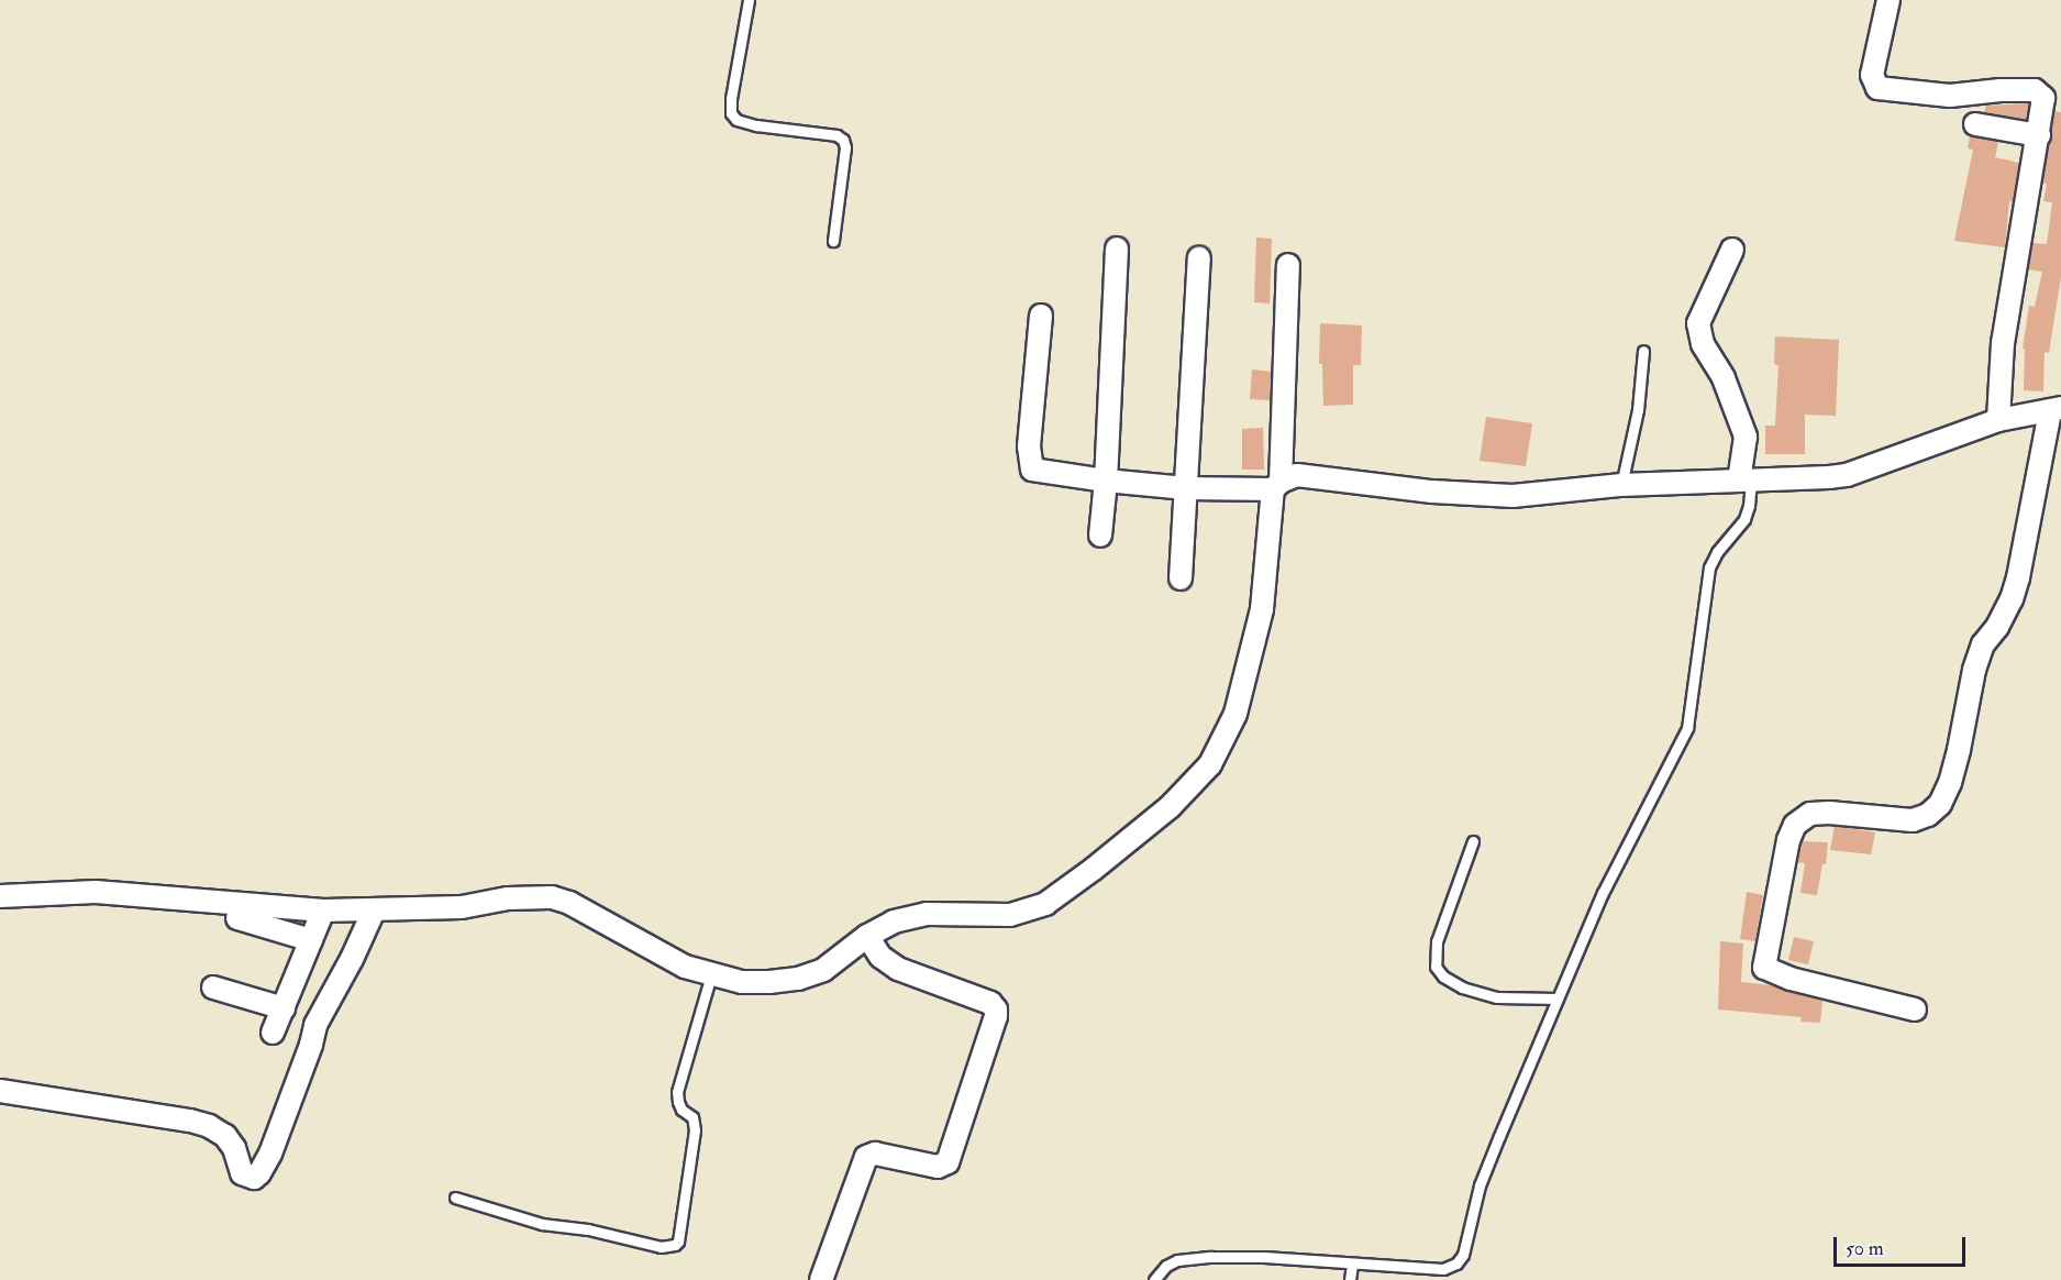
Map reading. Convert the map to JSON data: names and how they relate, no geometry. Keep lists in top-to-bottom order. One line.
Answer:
{"scale_bar":"50 m"}
